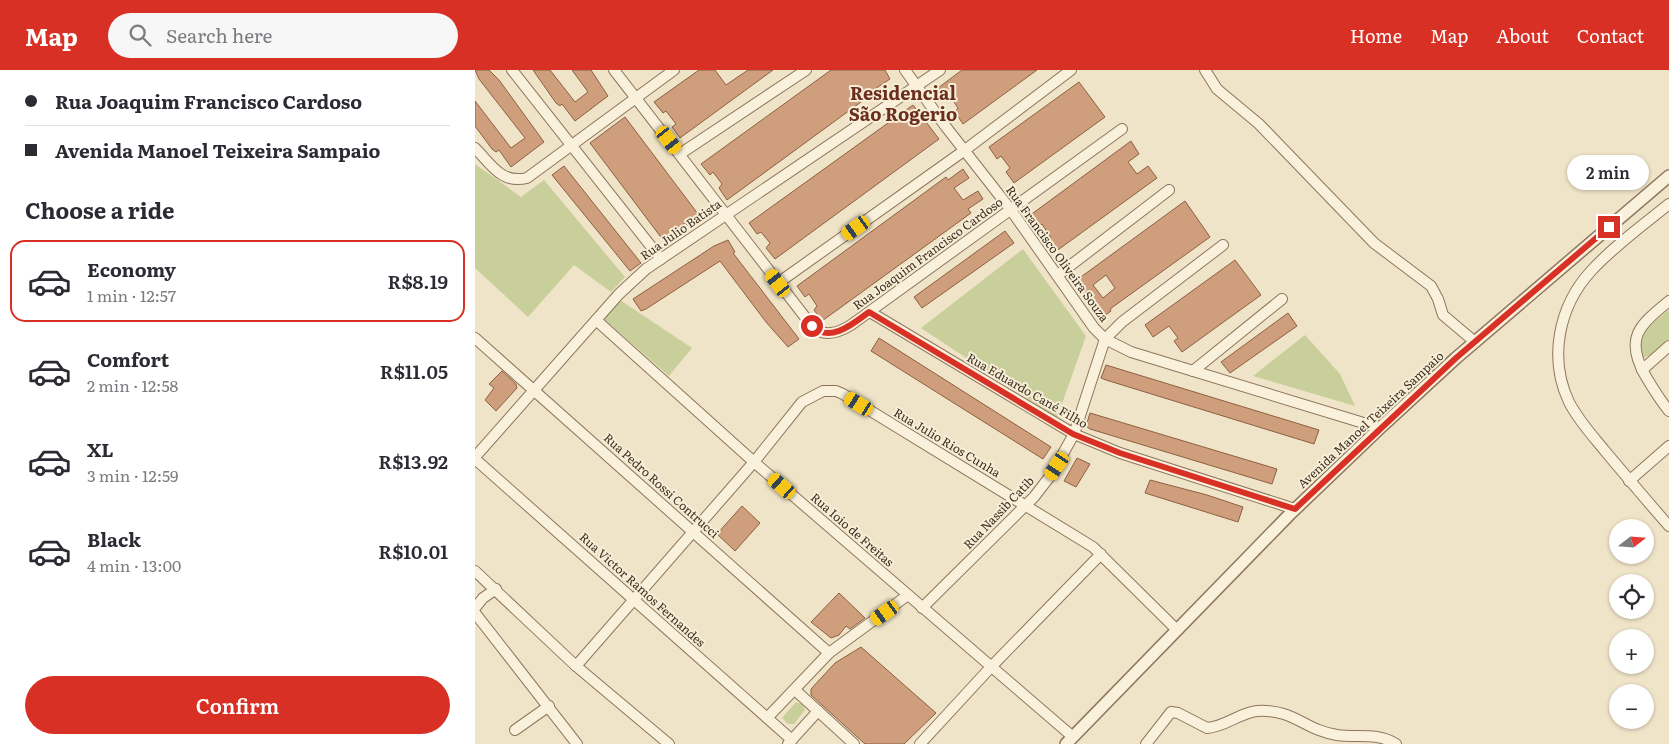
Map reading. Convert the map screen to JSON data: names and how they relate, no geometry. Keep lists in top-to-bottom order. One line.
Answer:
{"streets":{"street":["Rua Julio Batista","Rua Joaquim Francisco Cardoso","Rua Francisco Oliveira Souza","Rua Eduardo Cané Filho","Avenida Manoel Teixeira Sampaio","Rua Julio Rios Cunha","Rua Pedro Rossi Contrucci","Rua Nassib Catib","Rua Ioio de Freitas","Rua Victor Ramos Fernandes"]},"crossings":[["Rua Julio Batista","Rua Joaquim Francisco Cardoso"],["Rua Julio Batista","Rua Francisco Oliveira Souza"],["Rua Julio Batista","Rua Pedro Rossi Contrucci"],["Rua Julio Batista","Rua Ioio de Freitas"],["Rua Julio Batista","Rua Victor Ramos Fernandes"],["Rua Joaquim Francisco Cardoso","Rua Francisco Oliveira Souza"],["Rua Joaquim Francisco Cardoso","Rua Eduardo Cané Filho"],["Rua Francisco Oliveira Souza","Avenida Manoel Teixeira Sampaio"],["Rua Francisco Oliveira Souza","Rua Nassib Catib"],["Rua Eduardo Cané Filho","Avenida Manoel Teixeira Sampaio"],["Rua Eduardo Cané Filho","Rua Nassib Catib"],["Avenida Manoel Teixeira Sampaio","Rua Julio Rios Cunha"],["Avenida Manoel Teixeira Sampaio","Rua Ioio de Freitas"],["Rua Julio Rios Cunha","Rua Pedro Rossi Contrucci"],["Rua Julio Rios Cunha","Rua Nassib Catib"],["Rua Julio Rios Cunha","Rua Ioio de Freitas"],["Rua Julio Rios Cunha","Rua Victor Ramos Fernandes"],["Rua Nassib Catib","Rua Ioio de Freitas"]],"districts":["Residencial São Rogerio"],"north":"right","page":{"header":"Map","search":"Search here","nav":["Home","Map","About","Contact"],"banner":["Rua Joaquim Francisco Cardoso","Avenida Manoel Teixeira Sampaio"],"bubble":"2 min","heading":"Choose a ride","list":[{"name":"Economy","note":"1 min · 12:57","value":"R$8.19"},{"name":"Comfort","note":"2 min · 12:58","value":"R$11.05"},{"name":"XL","note":"3 min · 12:59","value":"R$13.92"},{"name":"Black","note":"4 min · 13:00","value":"R$10.01"}],"map_buttons":["+","−"],"buttons":"Confirm"}}
